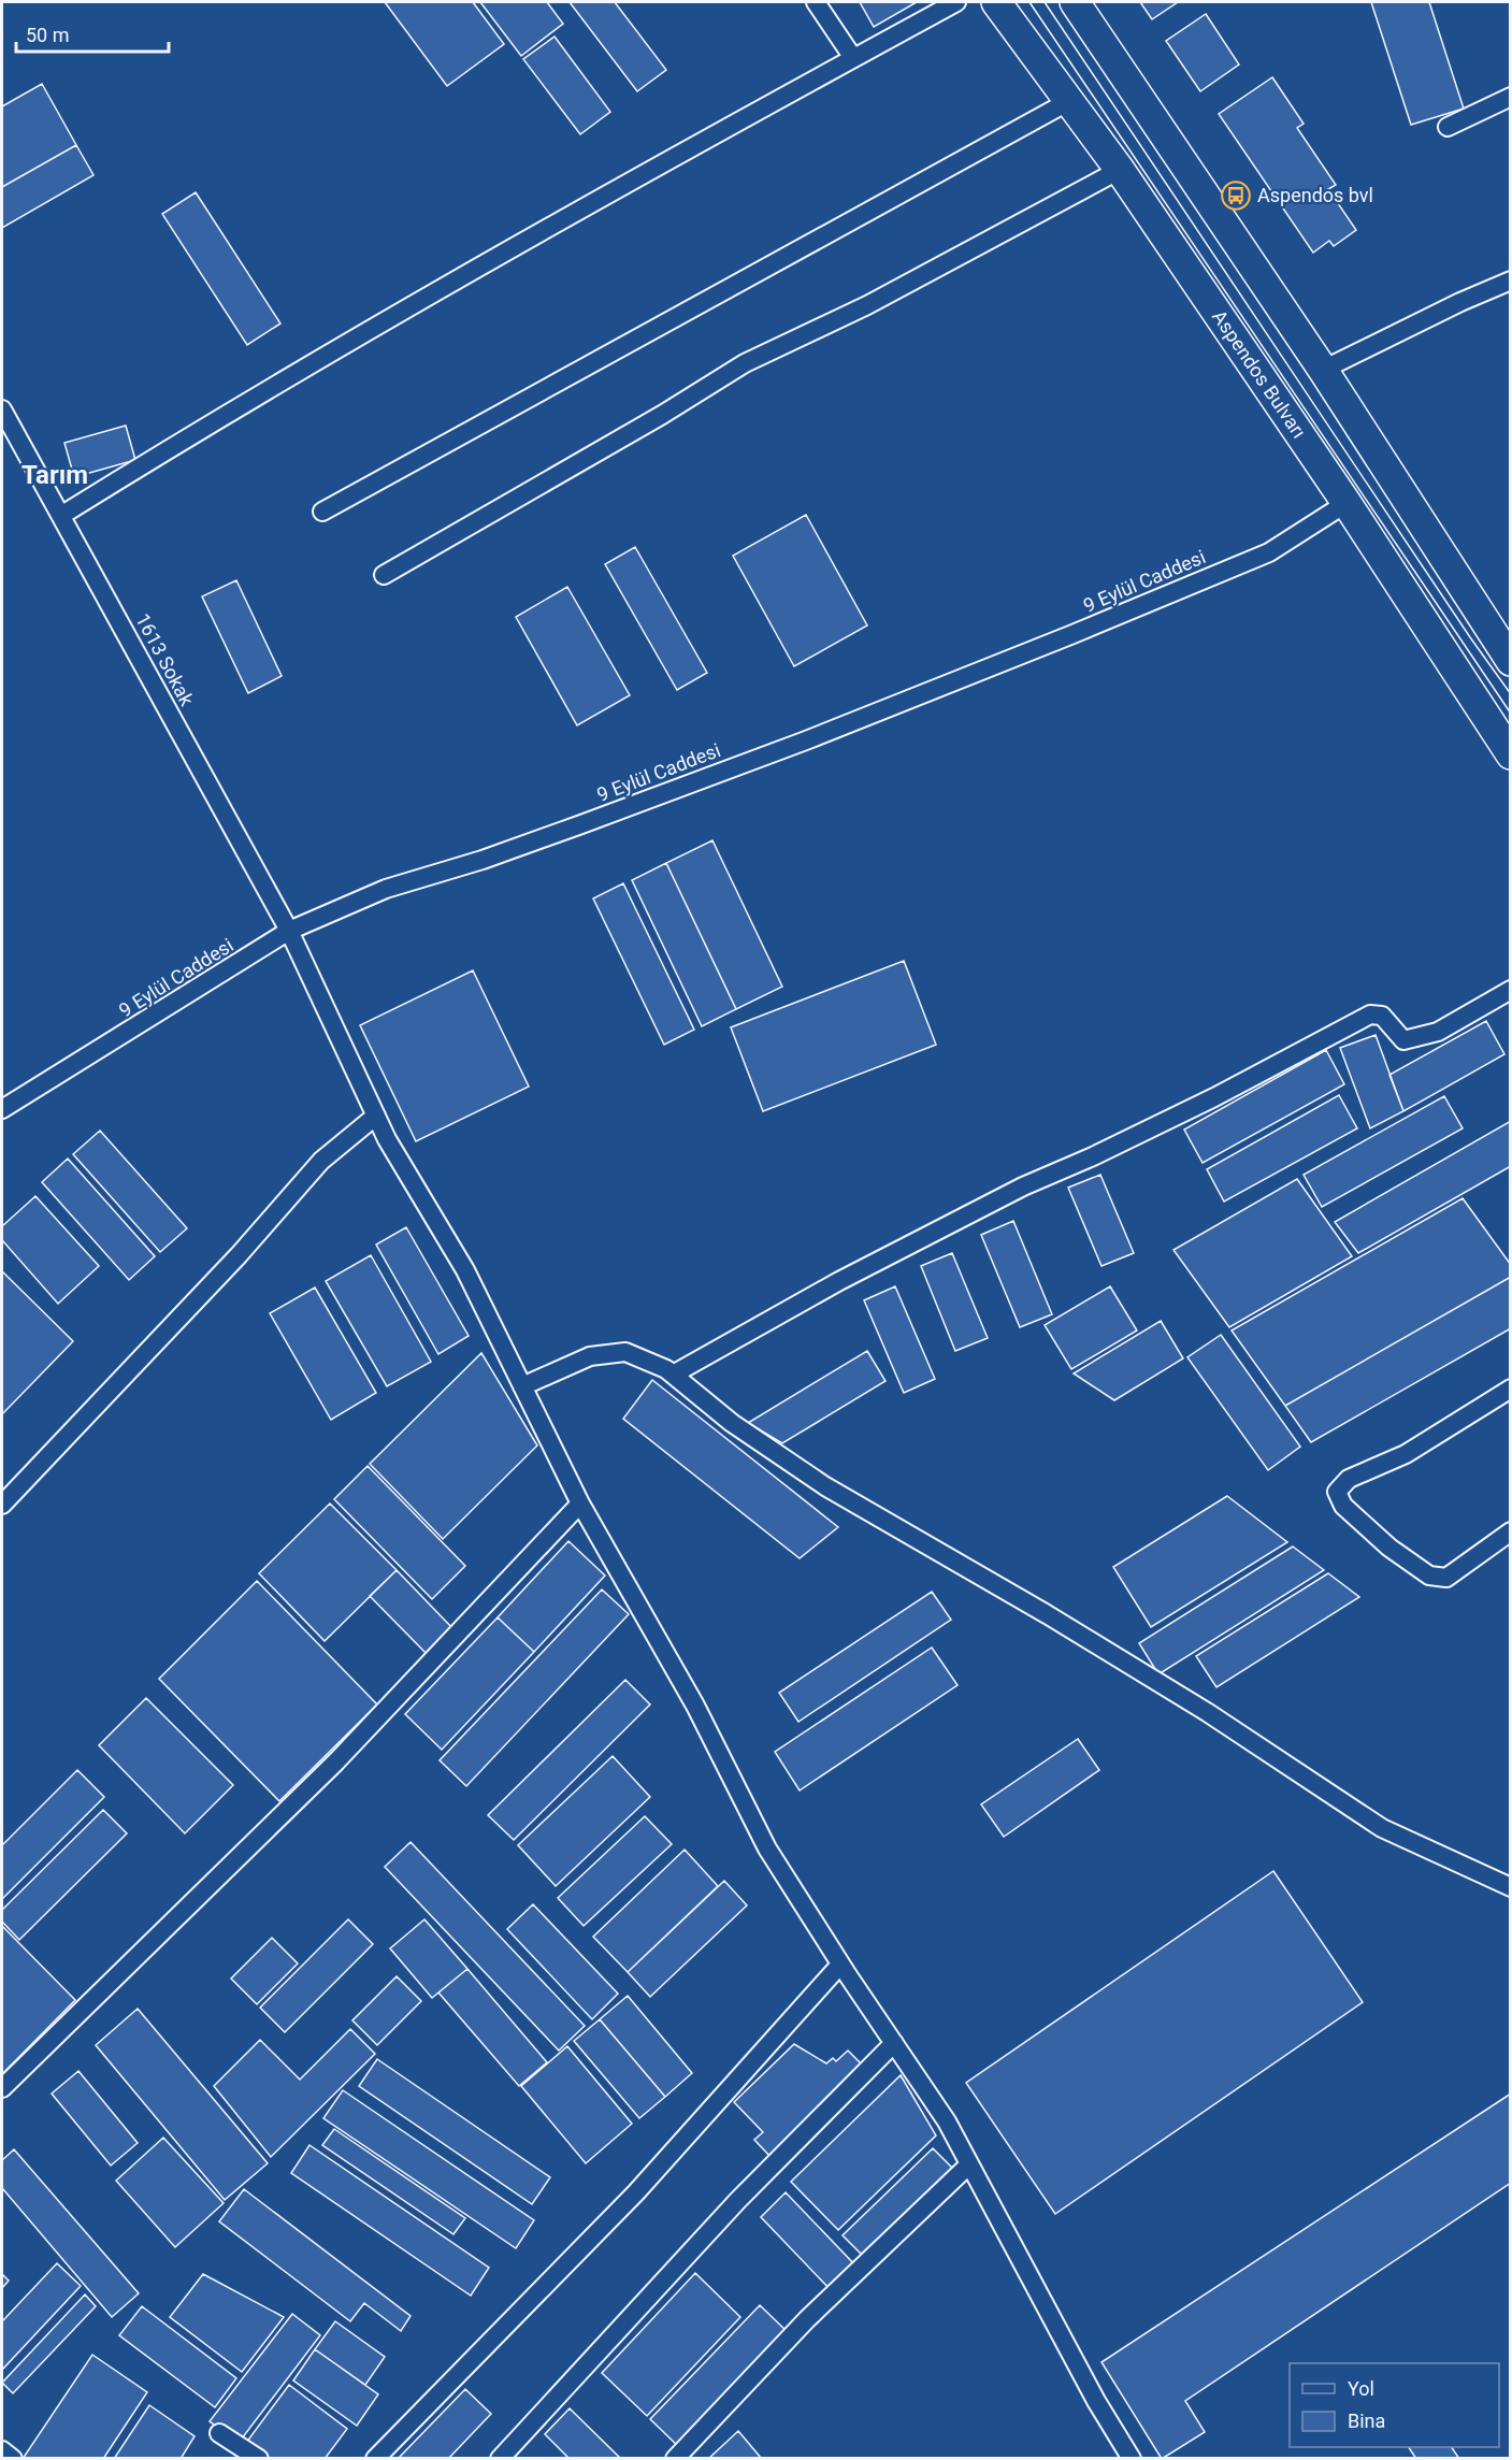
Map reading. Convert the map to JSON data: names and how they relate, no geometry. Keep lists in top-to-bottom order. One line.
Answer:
{"streets":{"main road":["Aspendos Bulvarı"],"street":["9 Eylül Caddesi","1613 Sokak"]},"crossings":[["Aspendos Bulvarı","9 Eylül Caddesi"],["9 Eylül Caddesi","1613 Sokak"]],"districts":["Tarım"],"places":{"bus stop":["Aspendos bvl"]},"legend":["Yol","Bina"],"scale_bar":"50 m"}
